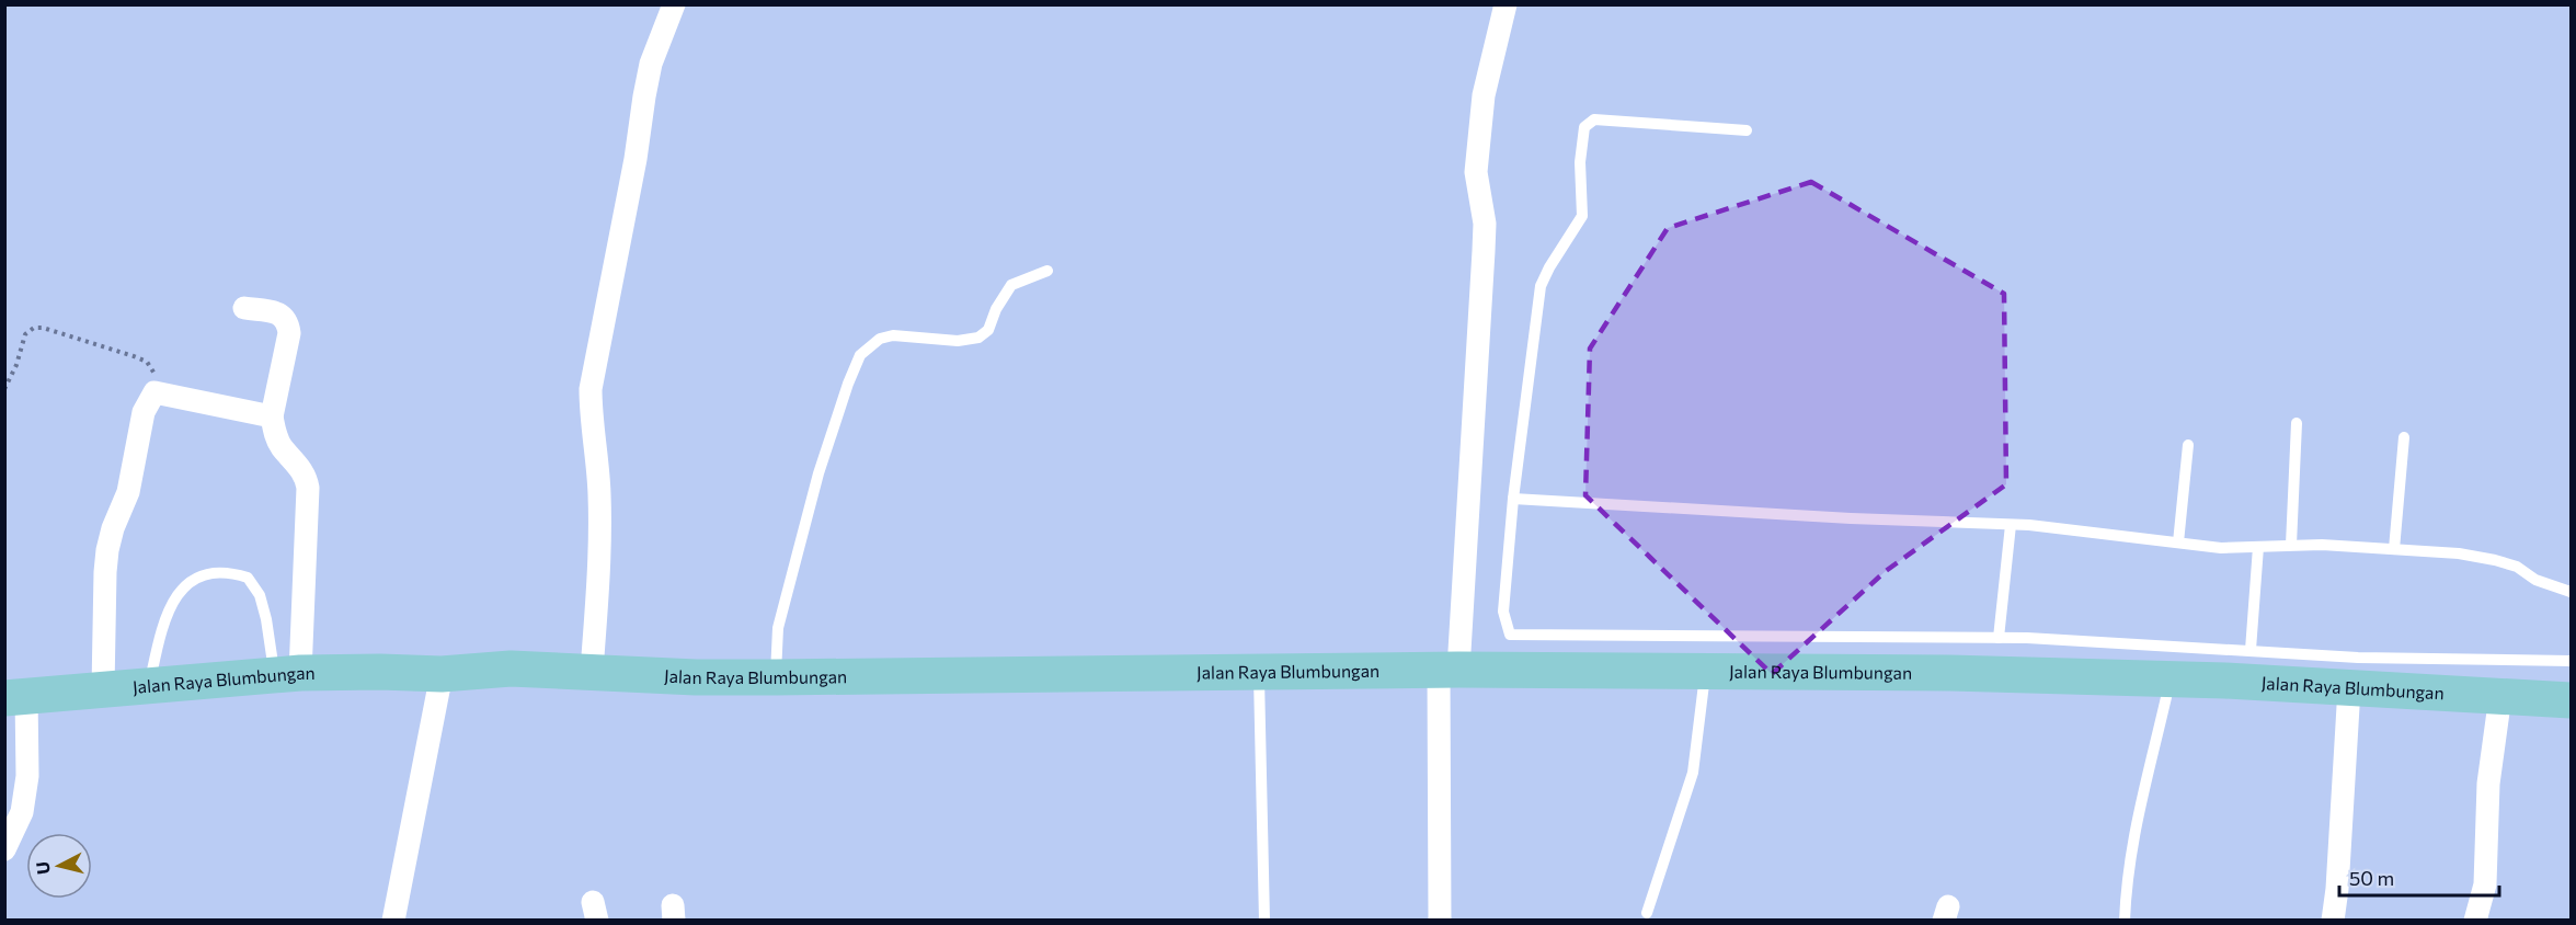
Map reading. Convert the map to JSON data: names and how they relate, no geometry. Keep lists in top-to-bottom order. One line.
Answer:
{"streets":{"main road":["Jalan Raya Blumbungan"]},"scale_bar":"50 m","north":"left"}
